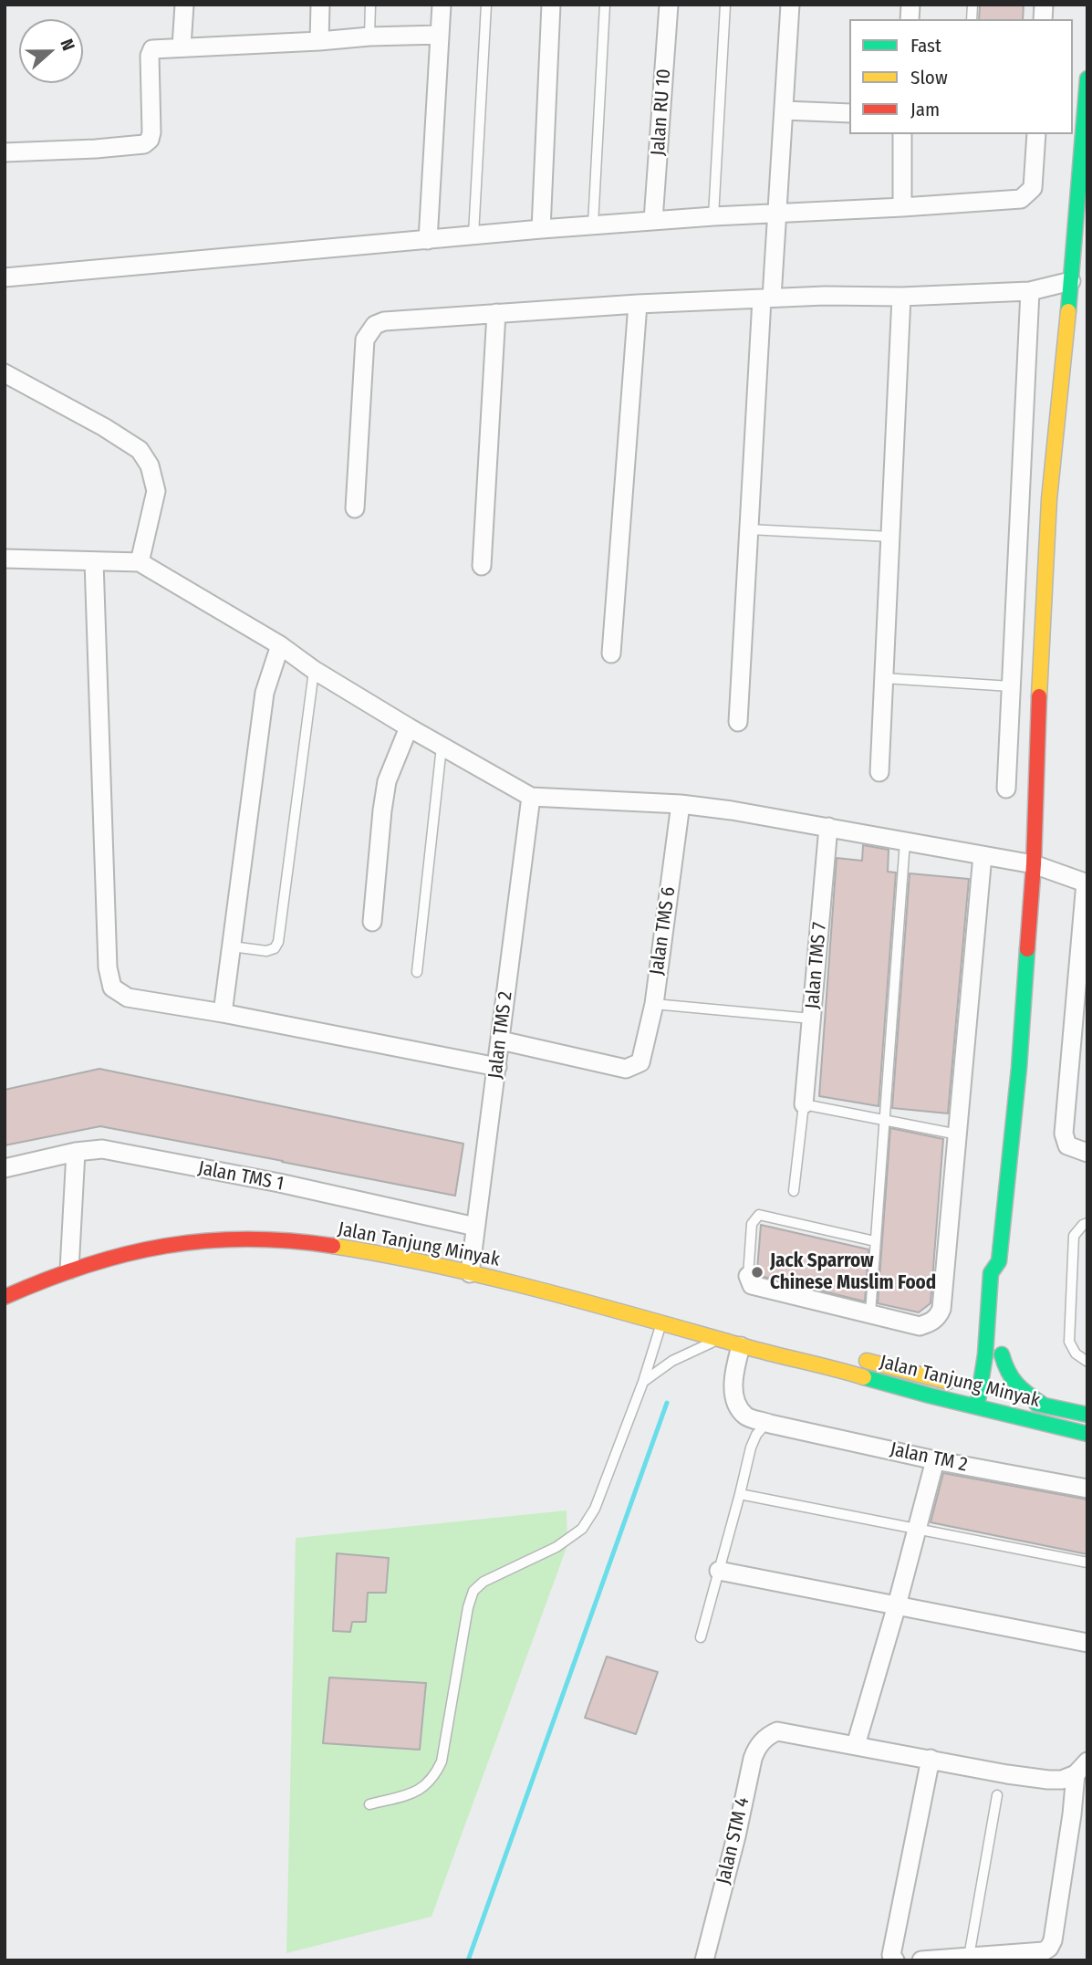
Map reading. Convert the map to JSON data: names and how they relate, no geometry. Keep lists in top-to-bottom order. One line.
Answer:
{"streets":{"main road":["Jalan Tanjung Minyak"],"street":["Jalan RU 10","Jalan TMS 6","Jalan TMS 7","Jalan TMS 2","Jalan TMS 1","Jalan TM 2","Jalan STM 4"]},"crossings":[["Jalan TMS 6","Jalan TMS 2"],["Jalan TMS 2","Jalan TMS 1"],["Jalan TMS 2","Jalan Tanjung Minyak"],["Jalan Tanjung Minyak","Jalan TM 2"]],"places":["Jack Sparrow Chinese Muslim Food"],"legend":["Fast","Slow","Jam"],"north":"right"}
